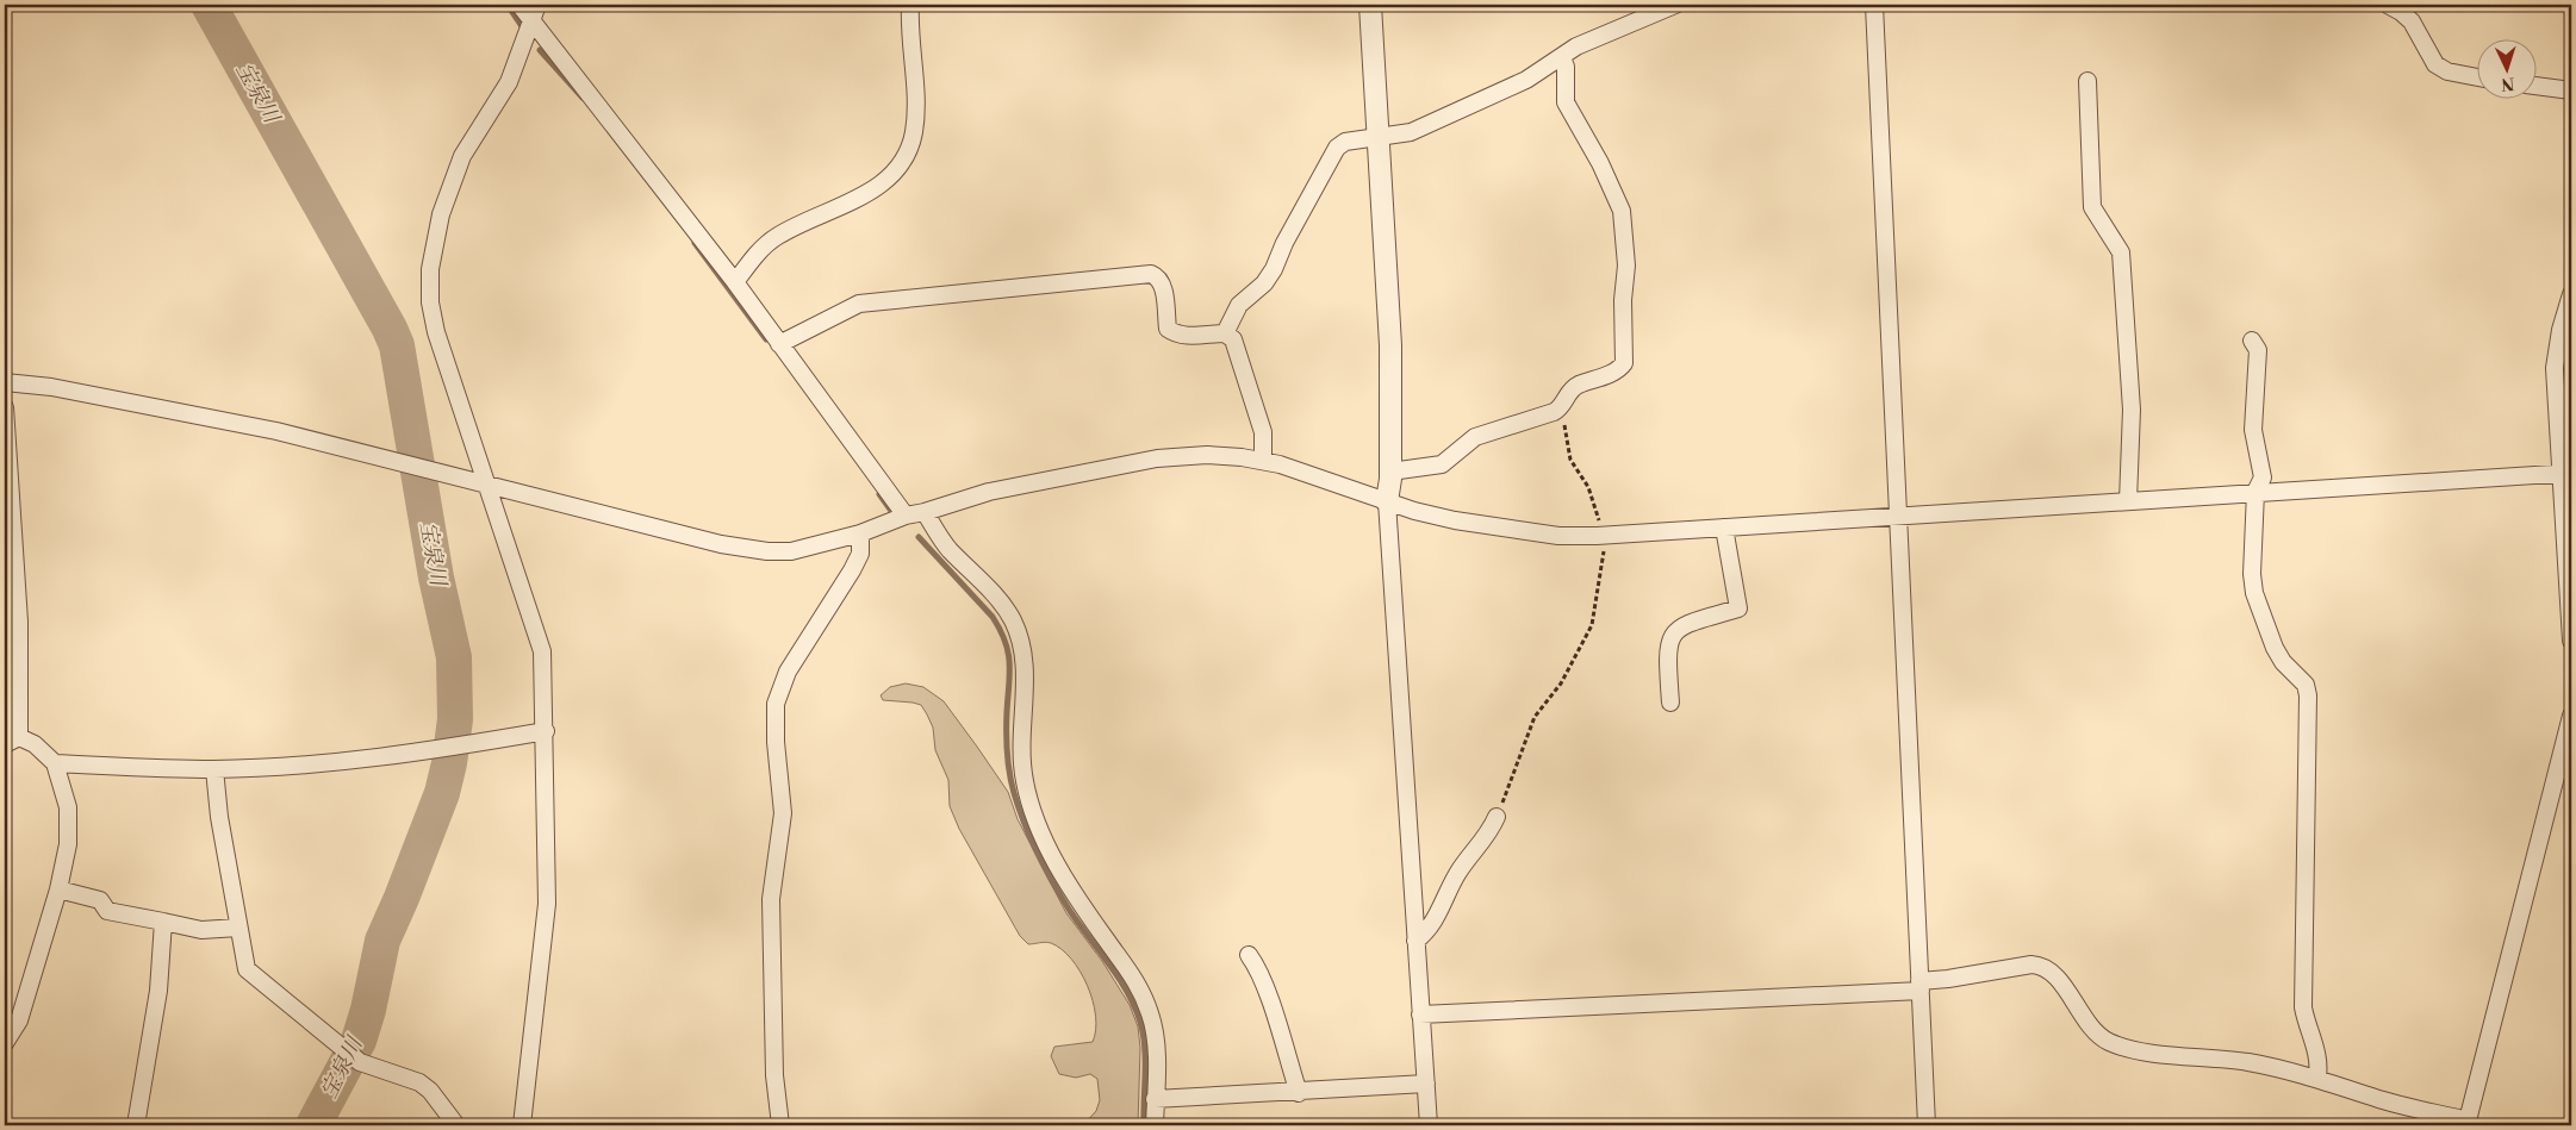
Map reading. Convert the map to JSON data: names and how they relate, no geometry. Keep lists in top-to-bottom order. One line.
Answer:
{"water":["宝泉川"],"north":"bottom"}
